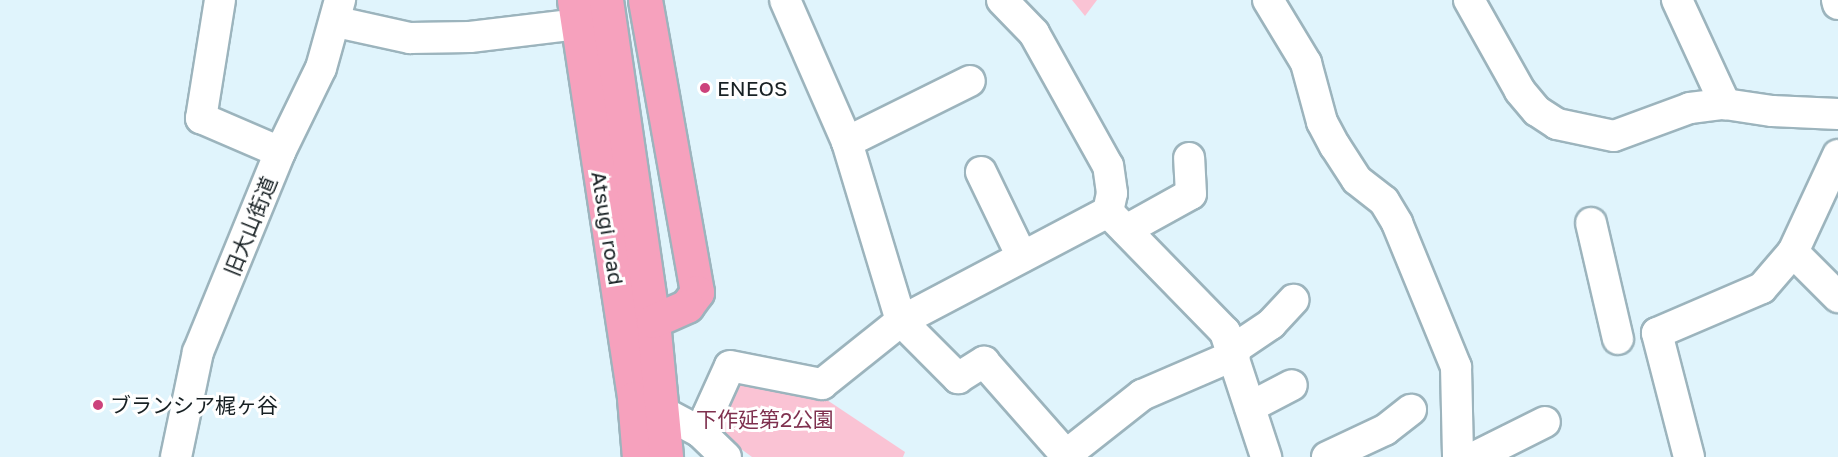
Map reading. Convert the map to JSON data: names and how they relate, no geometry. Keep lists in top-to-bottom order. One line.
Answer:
{"streets":{"highway":["Atsugi road"],"street":["旧大山街道"]},"parks":["下作延第2公園"],"places":["ENEOS","ブランシア梶ヶ谷"]}
